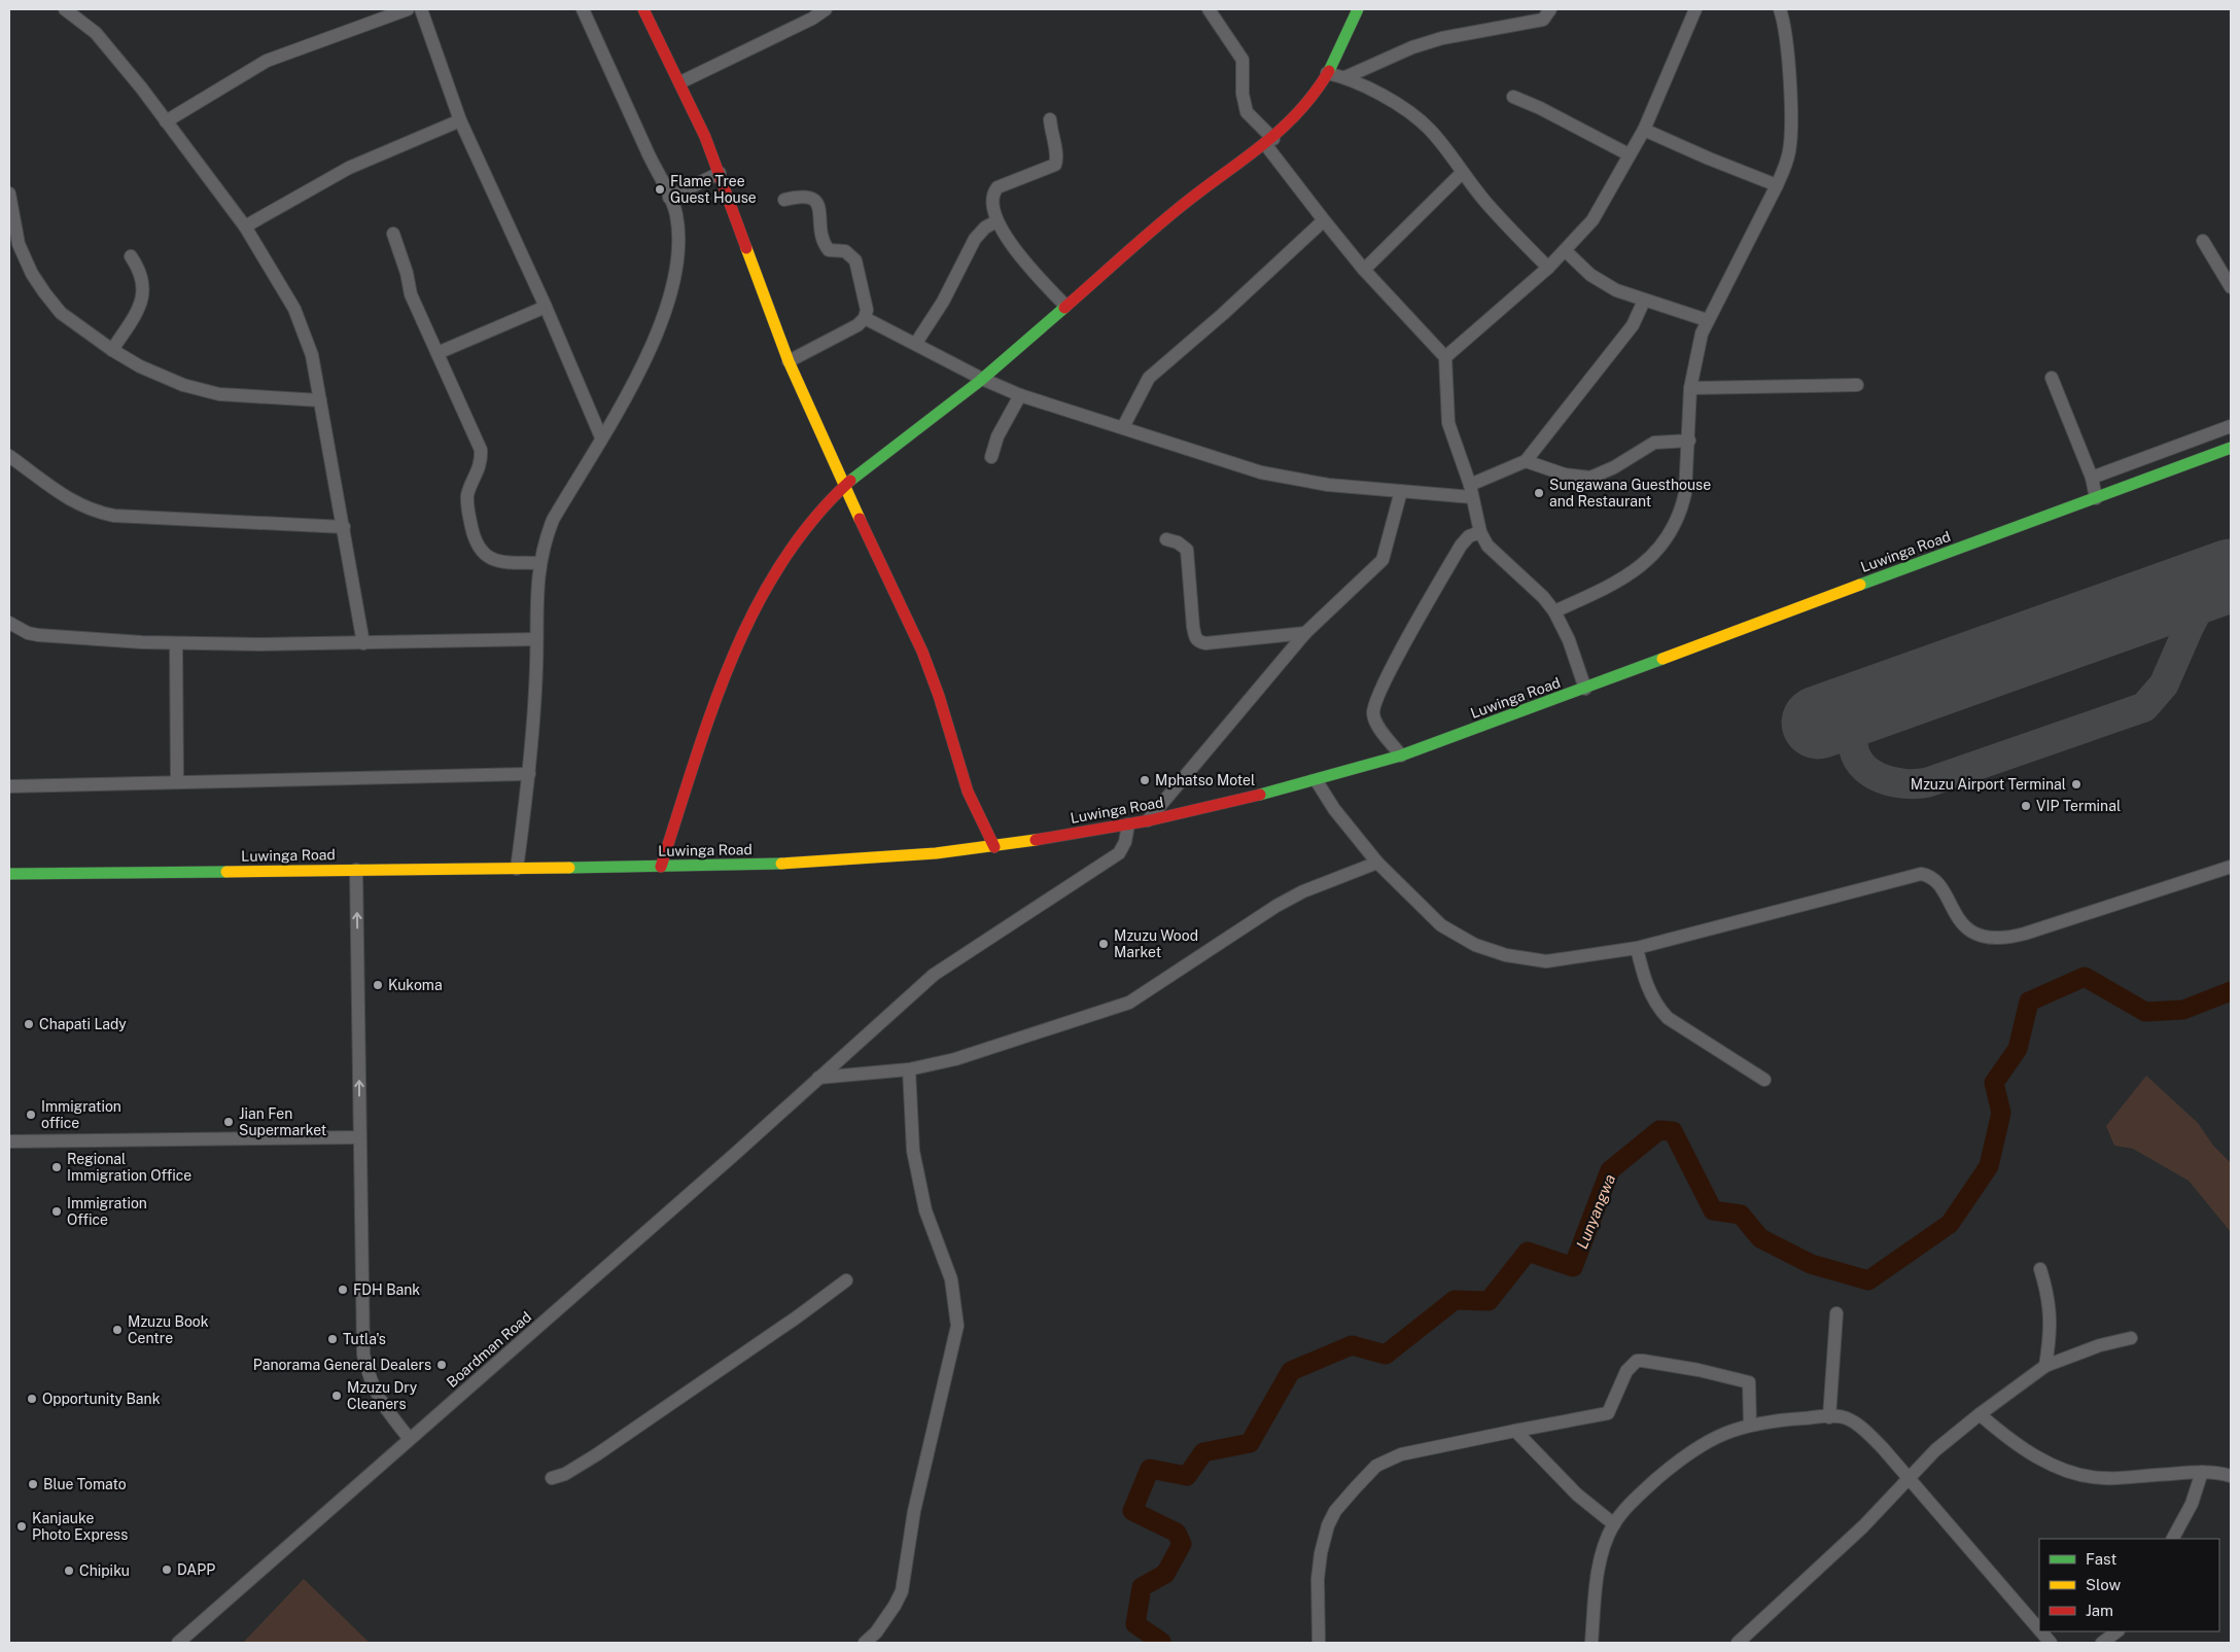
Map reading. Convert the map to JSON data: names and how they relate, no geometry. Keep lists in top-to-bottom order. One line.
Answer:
{"streets":{"main road":["Luwinga Road"],"street":["Boardman Road"]},"crossings":[["Luwinga Road","Boardman Road"]],"water":["Lunyangwa"],"places":["Flame Tree Guest House","Sungawana Guesthouse and Restaurant","Mphatso Motel","Mzuzu Airport Terminal","VIP Terminal","Mzuzu Wood Market","Kukoma","Chapati Lady","Immigration office","Jian Fen Supermarket","Regional Immigration Office","Immigration Office","FDH Bank","Mzuzu Book Centre","Tutla's","Panorama General Dealers","Mzuzu Dry Cleaners","Opportunity Bank","Blue Tomato","Kanjauke Photo Express","DAPP","Chipiku"],"legend":["Fast","Slow","Jam"]}
